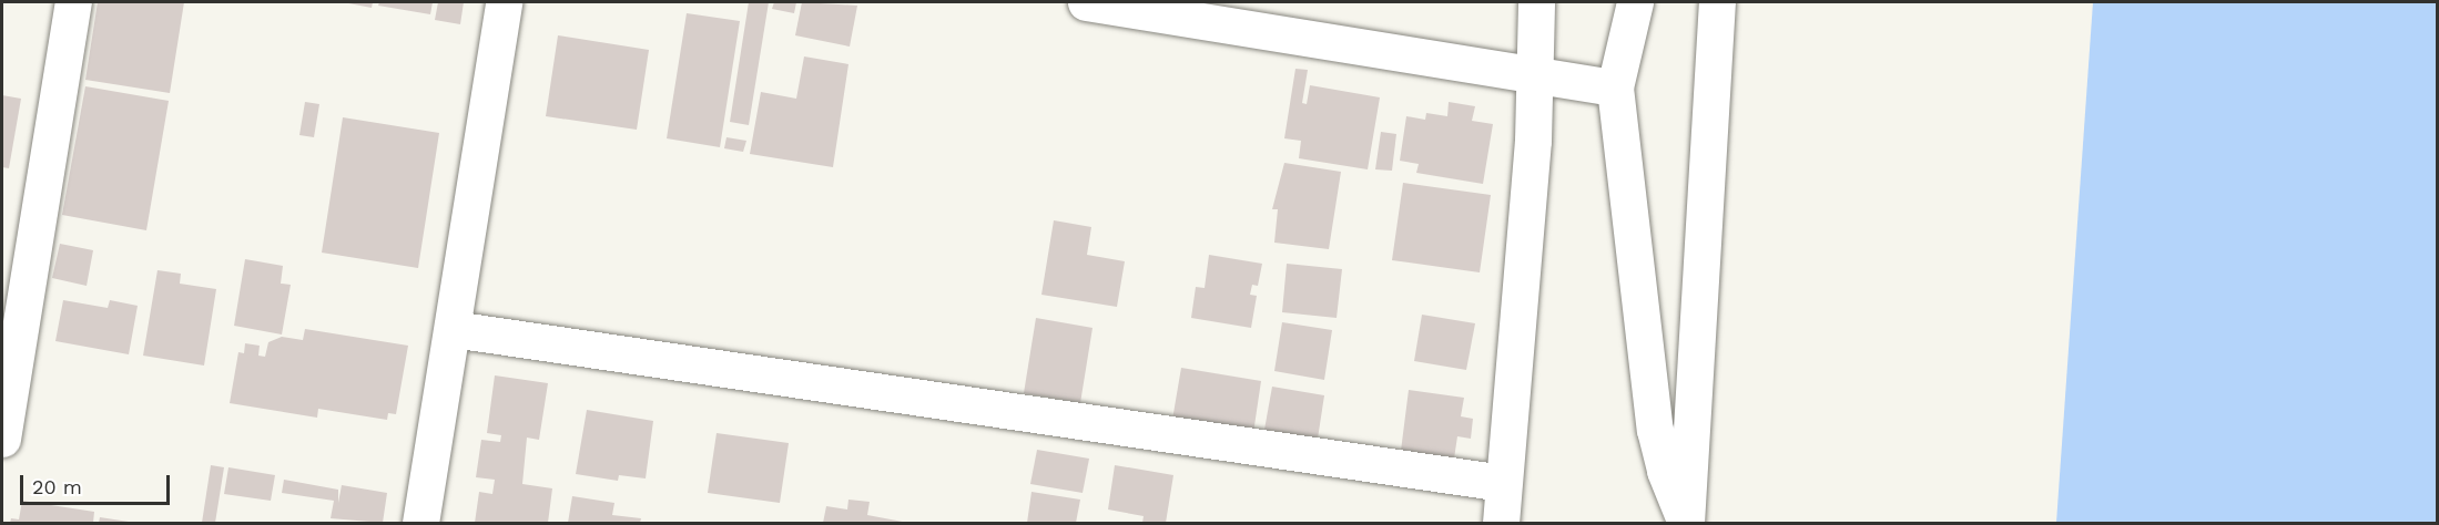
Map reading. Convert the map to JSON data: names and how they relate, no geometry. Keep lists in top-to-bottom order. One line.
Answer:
{"scale_bar":"20 m"}
